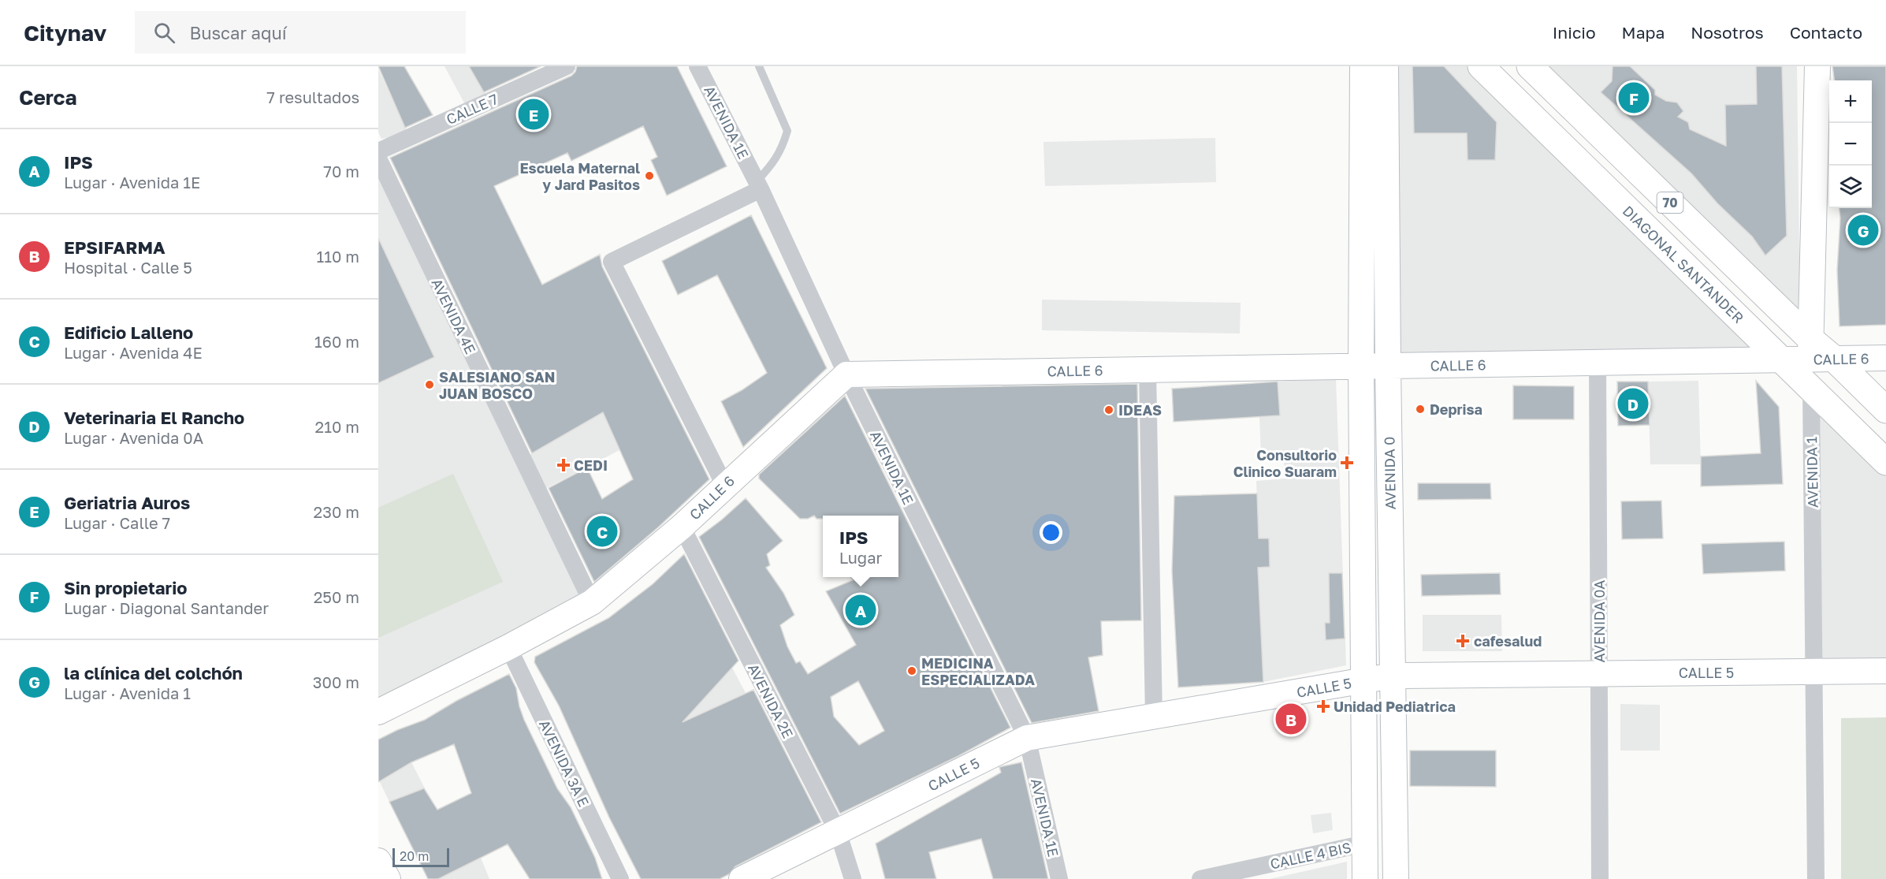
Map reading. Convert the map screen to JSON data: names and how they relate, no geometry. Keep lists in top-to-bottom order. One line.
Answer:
{"streets":{"main road":["70","DIAGONAL SANTANDER"],"street":["CALLE 7","AVENIDA 1E","AVENIDA 4E","CALLE 6","AVENIDA 1","AVENIDA 0","AVENIDA 0A","CALLE 5","AVENIDA 2E","AVENIDA 3A E","CALLE 4 BIS"]},"crossings":[["AVENIDA 1E","CALLE 6"],["AVENIDA 1E","CALLE 5"],["70","CALLE 6"],["70","AVENIDA 1"],["DIAGONAL SANTANDER","CALLE 6"],["DIAGONAL SANTANDER","AVENIDA 1"],["AVENIDA 4E","CALLE 6"],["CALLE 6","AVENIDA 1"],["CALLE 6","AVENIDA 0"],["CALLE 6","AVENIDA 0A"],["CALLE 6","AVENIDA 2E"],["CALLE 6","AVENIDA 3A E"],["AVENIDA 1","CALLE 5"],["AVENIDA 0","CALLE 5"],["AVENIDA 0","CALLE 4 BIS"],["AVENIDA 0A","CALLE 5"],["CALLE 5","AVENIDA 2E"]],"places":{"other":["Escuela Maternal y Jard Pasitos","SALESIANO SAN JUAN BOSCO","Deprisa","IDEAS","MEDICINA ESPECIALIZADA"],"health":["Consultorio Clinico Suaram","CEDI","cafesalud","Unidad Pediatrica"]},"scale_bar":"20 m","page":{"header":"Citynav","search":"Buscar aquí","nav":["Inicio","Mapa","Nosotros","Contacto"],"heading":["Cerca","7 resultados"],"map_buttons":["+","−"],"pins":["F","E","G","D","C","A","B"],"list":[{"mark":"A","name":"IPS","note":"Lugar · Avenida 1E","value":"70 m"},{"mark":"B","name":"EPSIFARMA","note":"Hospital · Calle 5","value":"110 m"},{"mark":"C","name":"Edificio Lalleno","note":"Lugar · Avenida 4E","value":"160 m"},{"mark":"D","name":"Veterinaria El Rancho","note":"Lugar · Avenida 0A","value":"210 m"},{"mark":"E","name":"Geriatria Auros","note":"Lugar · Calle 7","value":"230 m"},{"mark":"F","name":"Sin propietario","note":"Lugar · Diagonal Santander","value":"250 m"},{"mark":"G","name":"la clínica del colchón","note":"Lugar · Avenida 1","value":"300 m"}],"popup":["IPS","Lugar"],"scale":"20 m"}}
